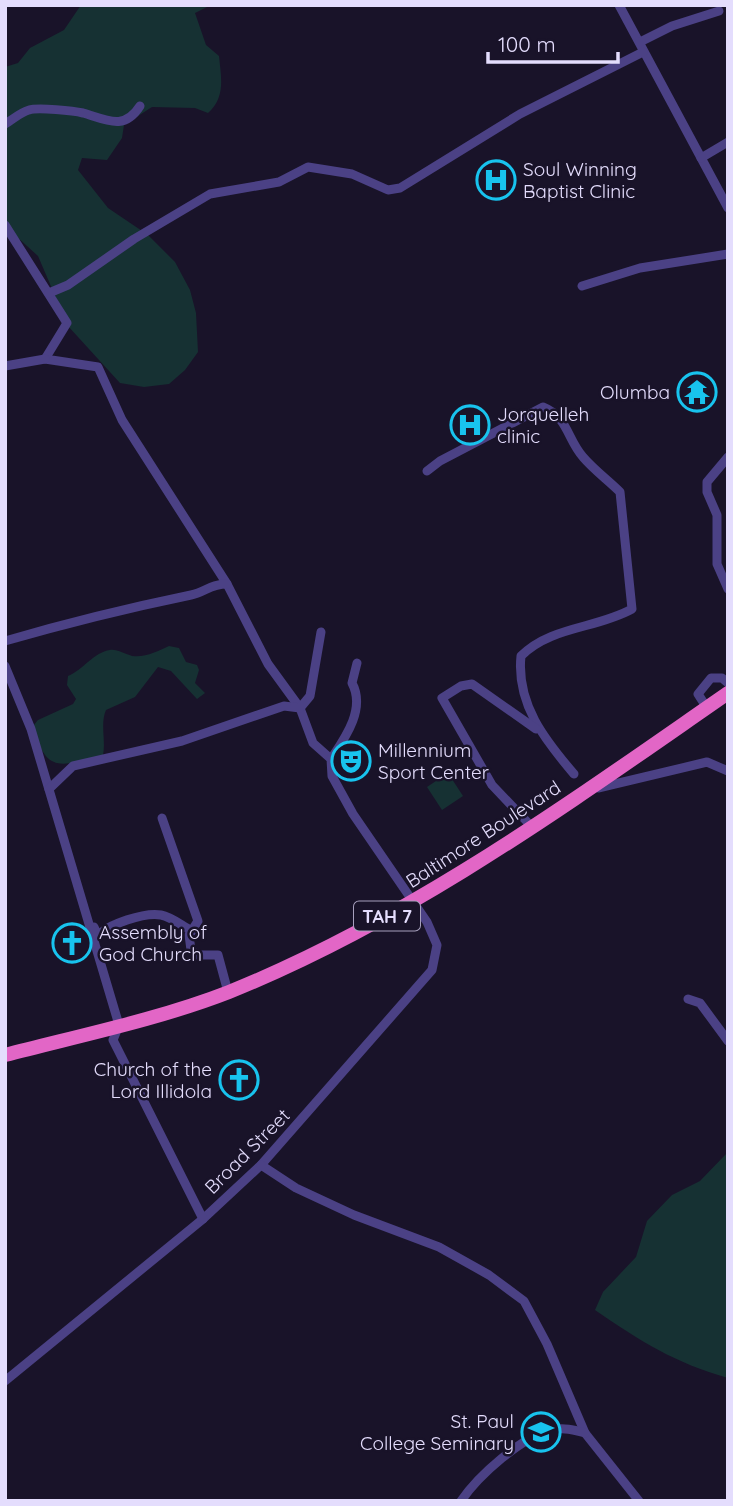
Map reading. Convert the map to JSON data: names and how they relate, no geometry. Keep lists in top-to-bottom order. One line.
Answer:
{"streets":{"highway":["Baltimore Boulevard","TAH 7"],"street":["Broad Street"]},"crossings":[["Baltimore Boulevard","Broad Street"]],"places":{"hospital":["Soul Winning Baptist Clinic","Jorquelleh clinic"],"temple":["Olumba"],"theatre":["Millennium Sport Center"],"church":["Assembly of God Church","Church of the Lord Illidola"],"school or university":["St. Paul College Seminary"]},"scale_bar":"100 m"}
